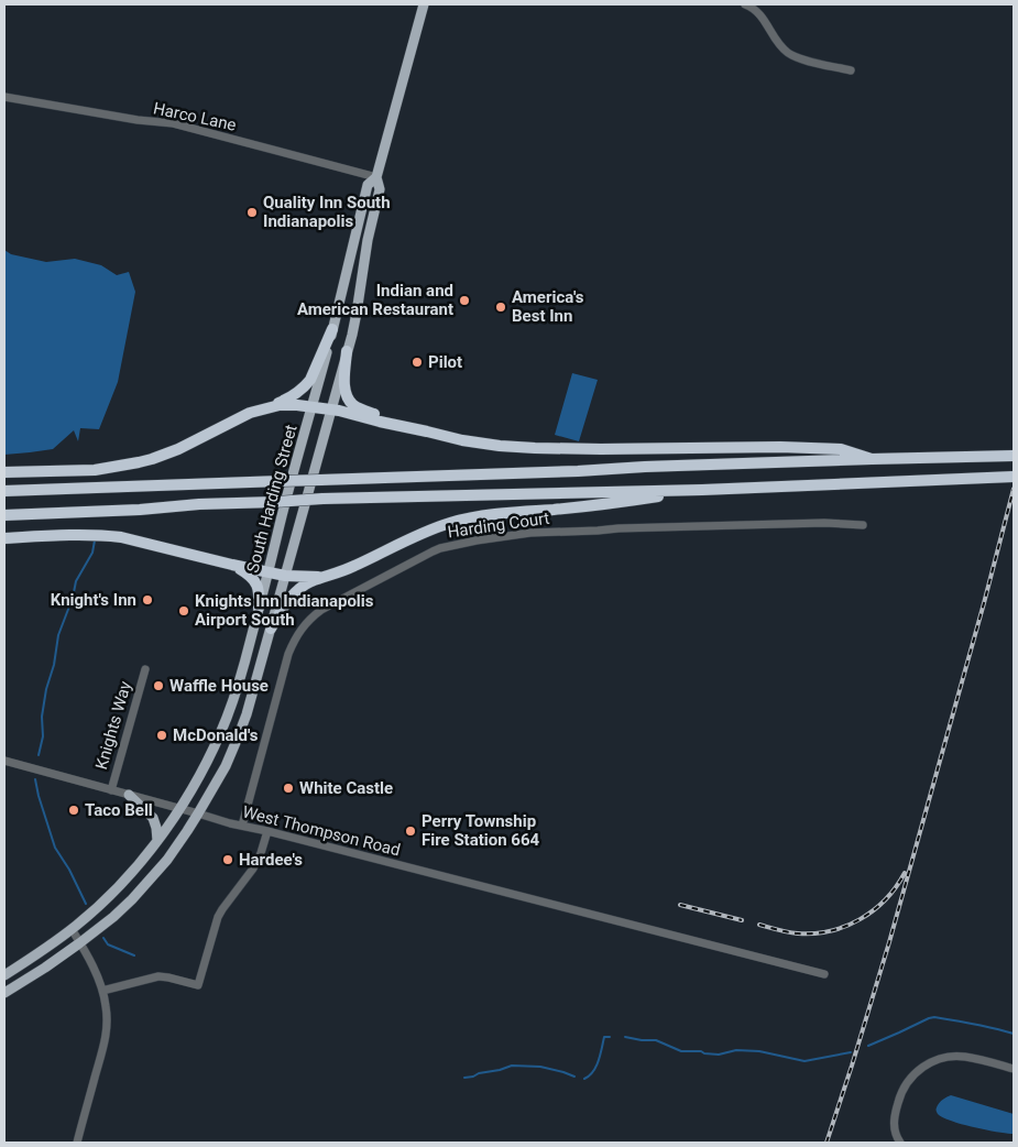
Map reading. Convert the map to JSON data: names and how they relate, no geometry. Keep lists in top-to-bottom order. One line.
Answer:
{"streets":{"main road":["South Harding Street"],"street":["Harco Lane","Harding Court","Knights Way","West Thompson Road"]},"crossings":[["Harco Lane","South Harding Street"],["South Harding Street","West Thompson Road"],["Harding Court","West Thompson Road"],["Knights Way","West Thompson Road"]],"places":["Quality Inn South Indianapolis","Indian and American Restaurant","America's Best Inn","Pilot","Knight's Inn","Knights Inn Indianapolis Airport South","Waffle House","McDonald's","White Castle","Taco Bell","Perry Township Fire Station 664","Hardee's"]}
